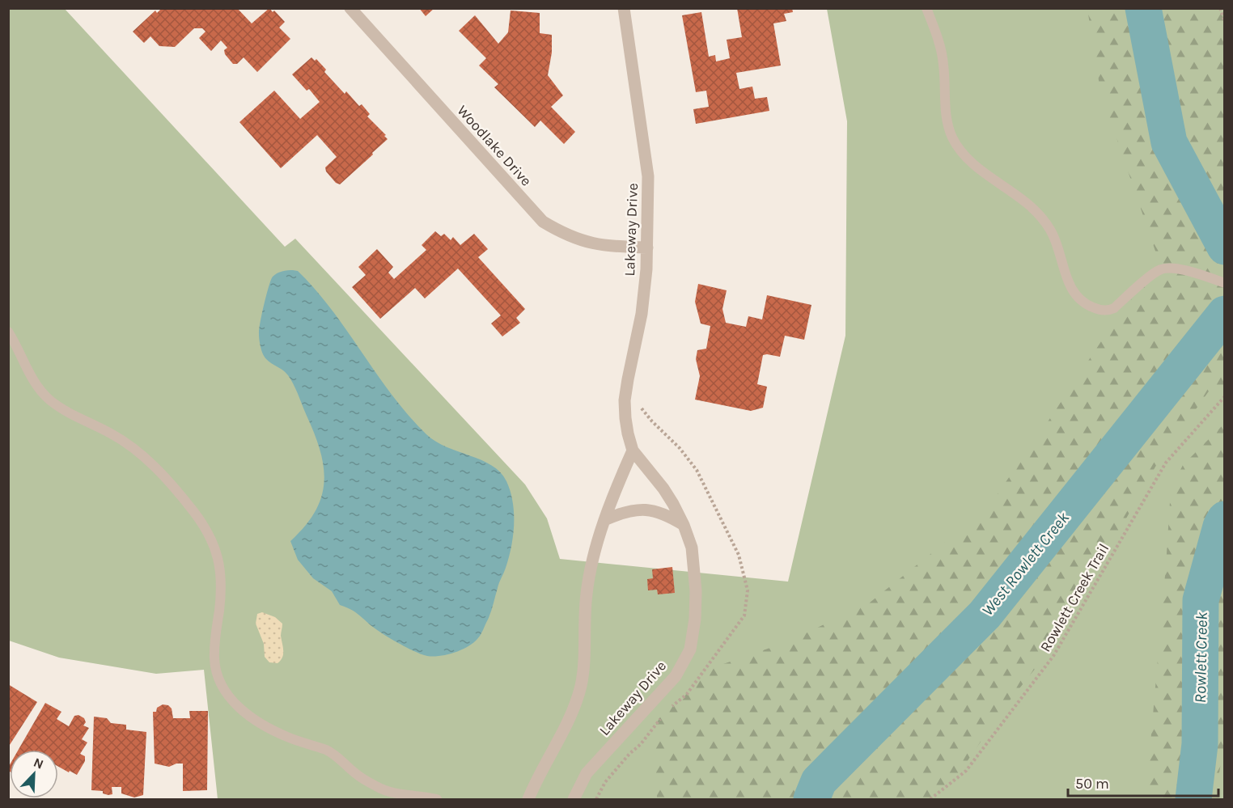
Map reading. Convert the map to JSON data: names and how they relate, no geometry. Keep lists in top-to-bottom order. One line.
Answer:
{"streets":{"street":["Woodlake Drive","Lakeway Drive"],"path":["Rowlett Creek Trail"]},"crossings":[["Woodlake Drive","Lakeway Drive"]],"water":["West Rowlett Creek","Rowlett Creek"],"scale_bar":"50 m","north":"top right"}
